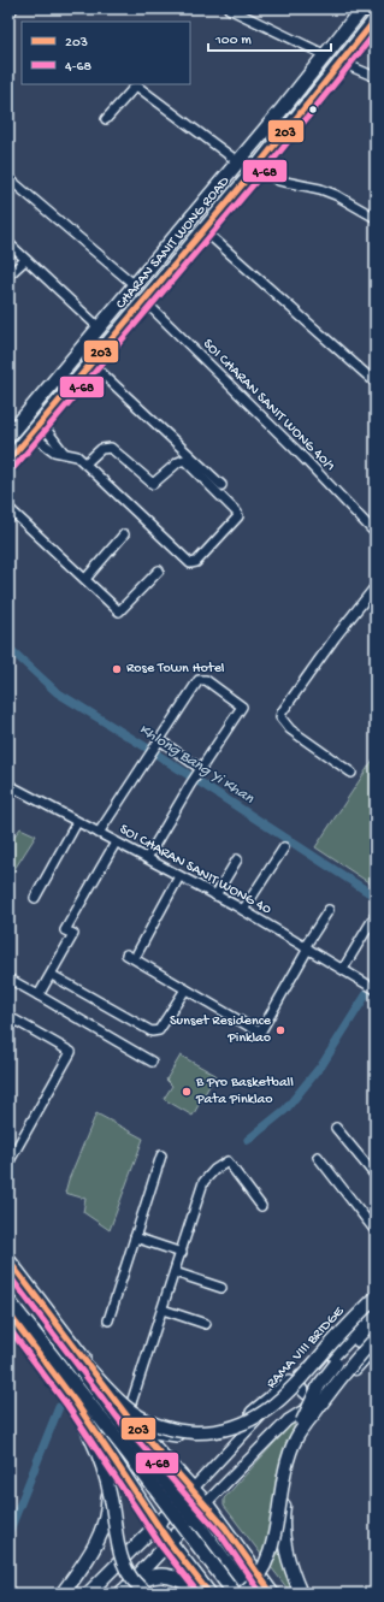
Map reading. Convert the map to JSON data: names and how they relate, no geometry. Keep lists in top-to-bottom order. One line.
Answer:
{"streets":{"main road":["CHARAN SANIT WONG ROAD","RAMA VIII BRIDGE"],"street":["SOI CHARAN SANIT WONG 40/1","SOI CHARAN SANIT WONG 40"]},"crossings":[["CHARAN SANIT WONG ROAD","SOI CHARAN SANIT WONG 40/1"]],"water":["Khlong Bang Yi Khan"],"places":["Rose Town Hotel","Sunset Residence Pinklao","B Pro Basketball Pata Pinklao"],"lines":["transit line 203","transit line 4-68"],"legend":["203","4-68"],"scale_bar":"100 m"}
